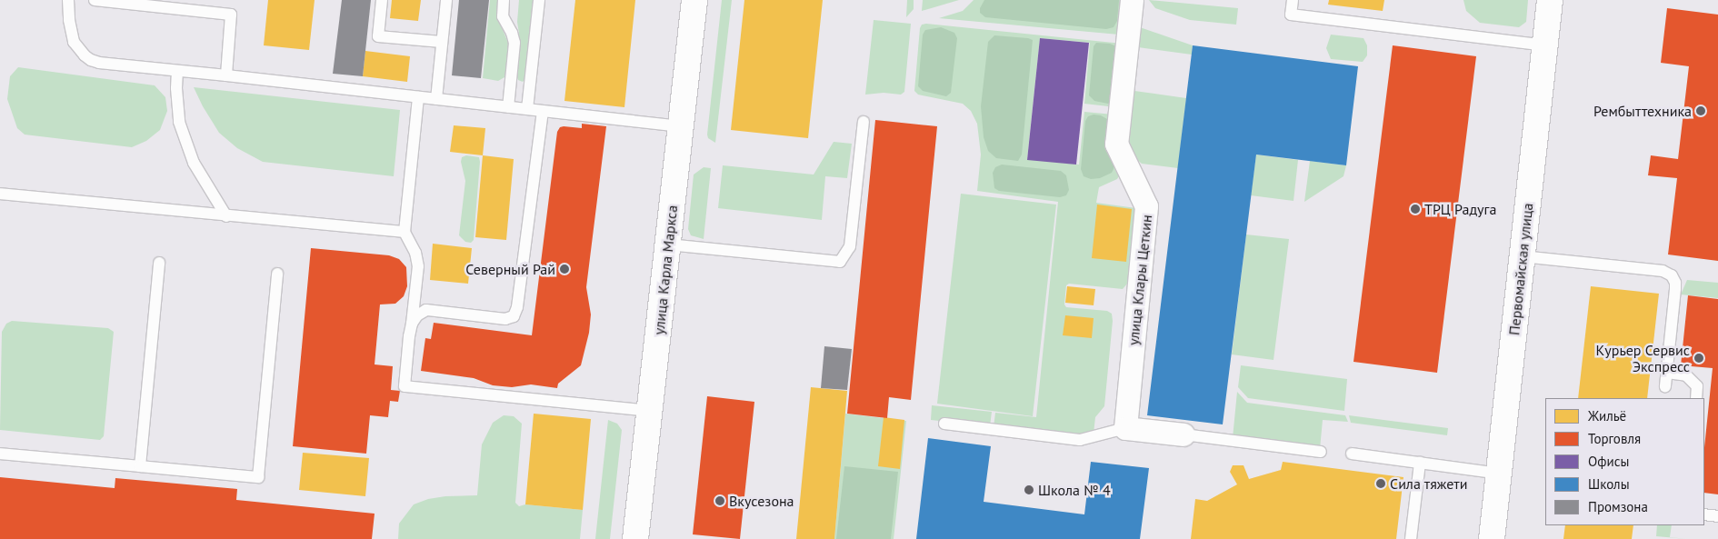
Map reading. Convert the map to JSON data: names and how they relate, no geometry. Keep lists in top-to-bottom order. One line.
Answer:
{"streets":{"street":["Первомайская улица","улица Карла Маркса","улица Клары Цеткин"]},"places":["Рембыттехника","ТРЦ Радуга","Северный Рай","Курьер Сервис Экспресс","Сила тяжети","Школа № 4","Вкусезона"],"legend":["Жильё","Торговля","Офисы","Школы","Промзона"]}
